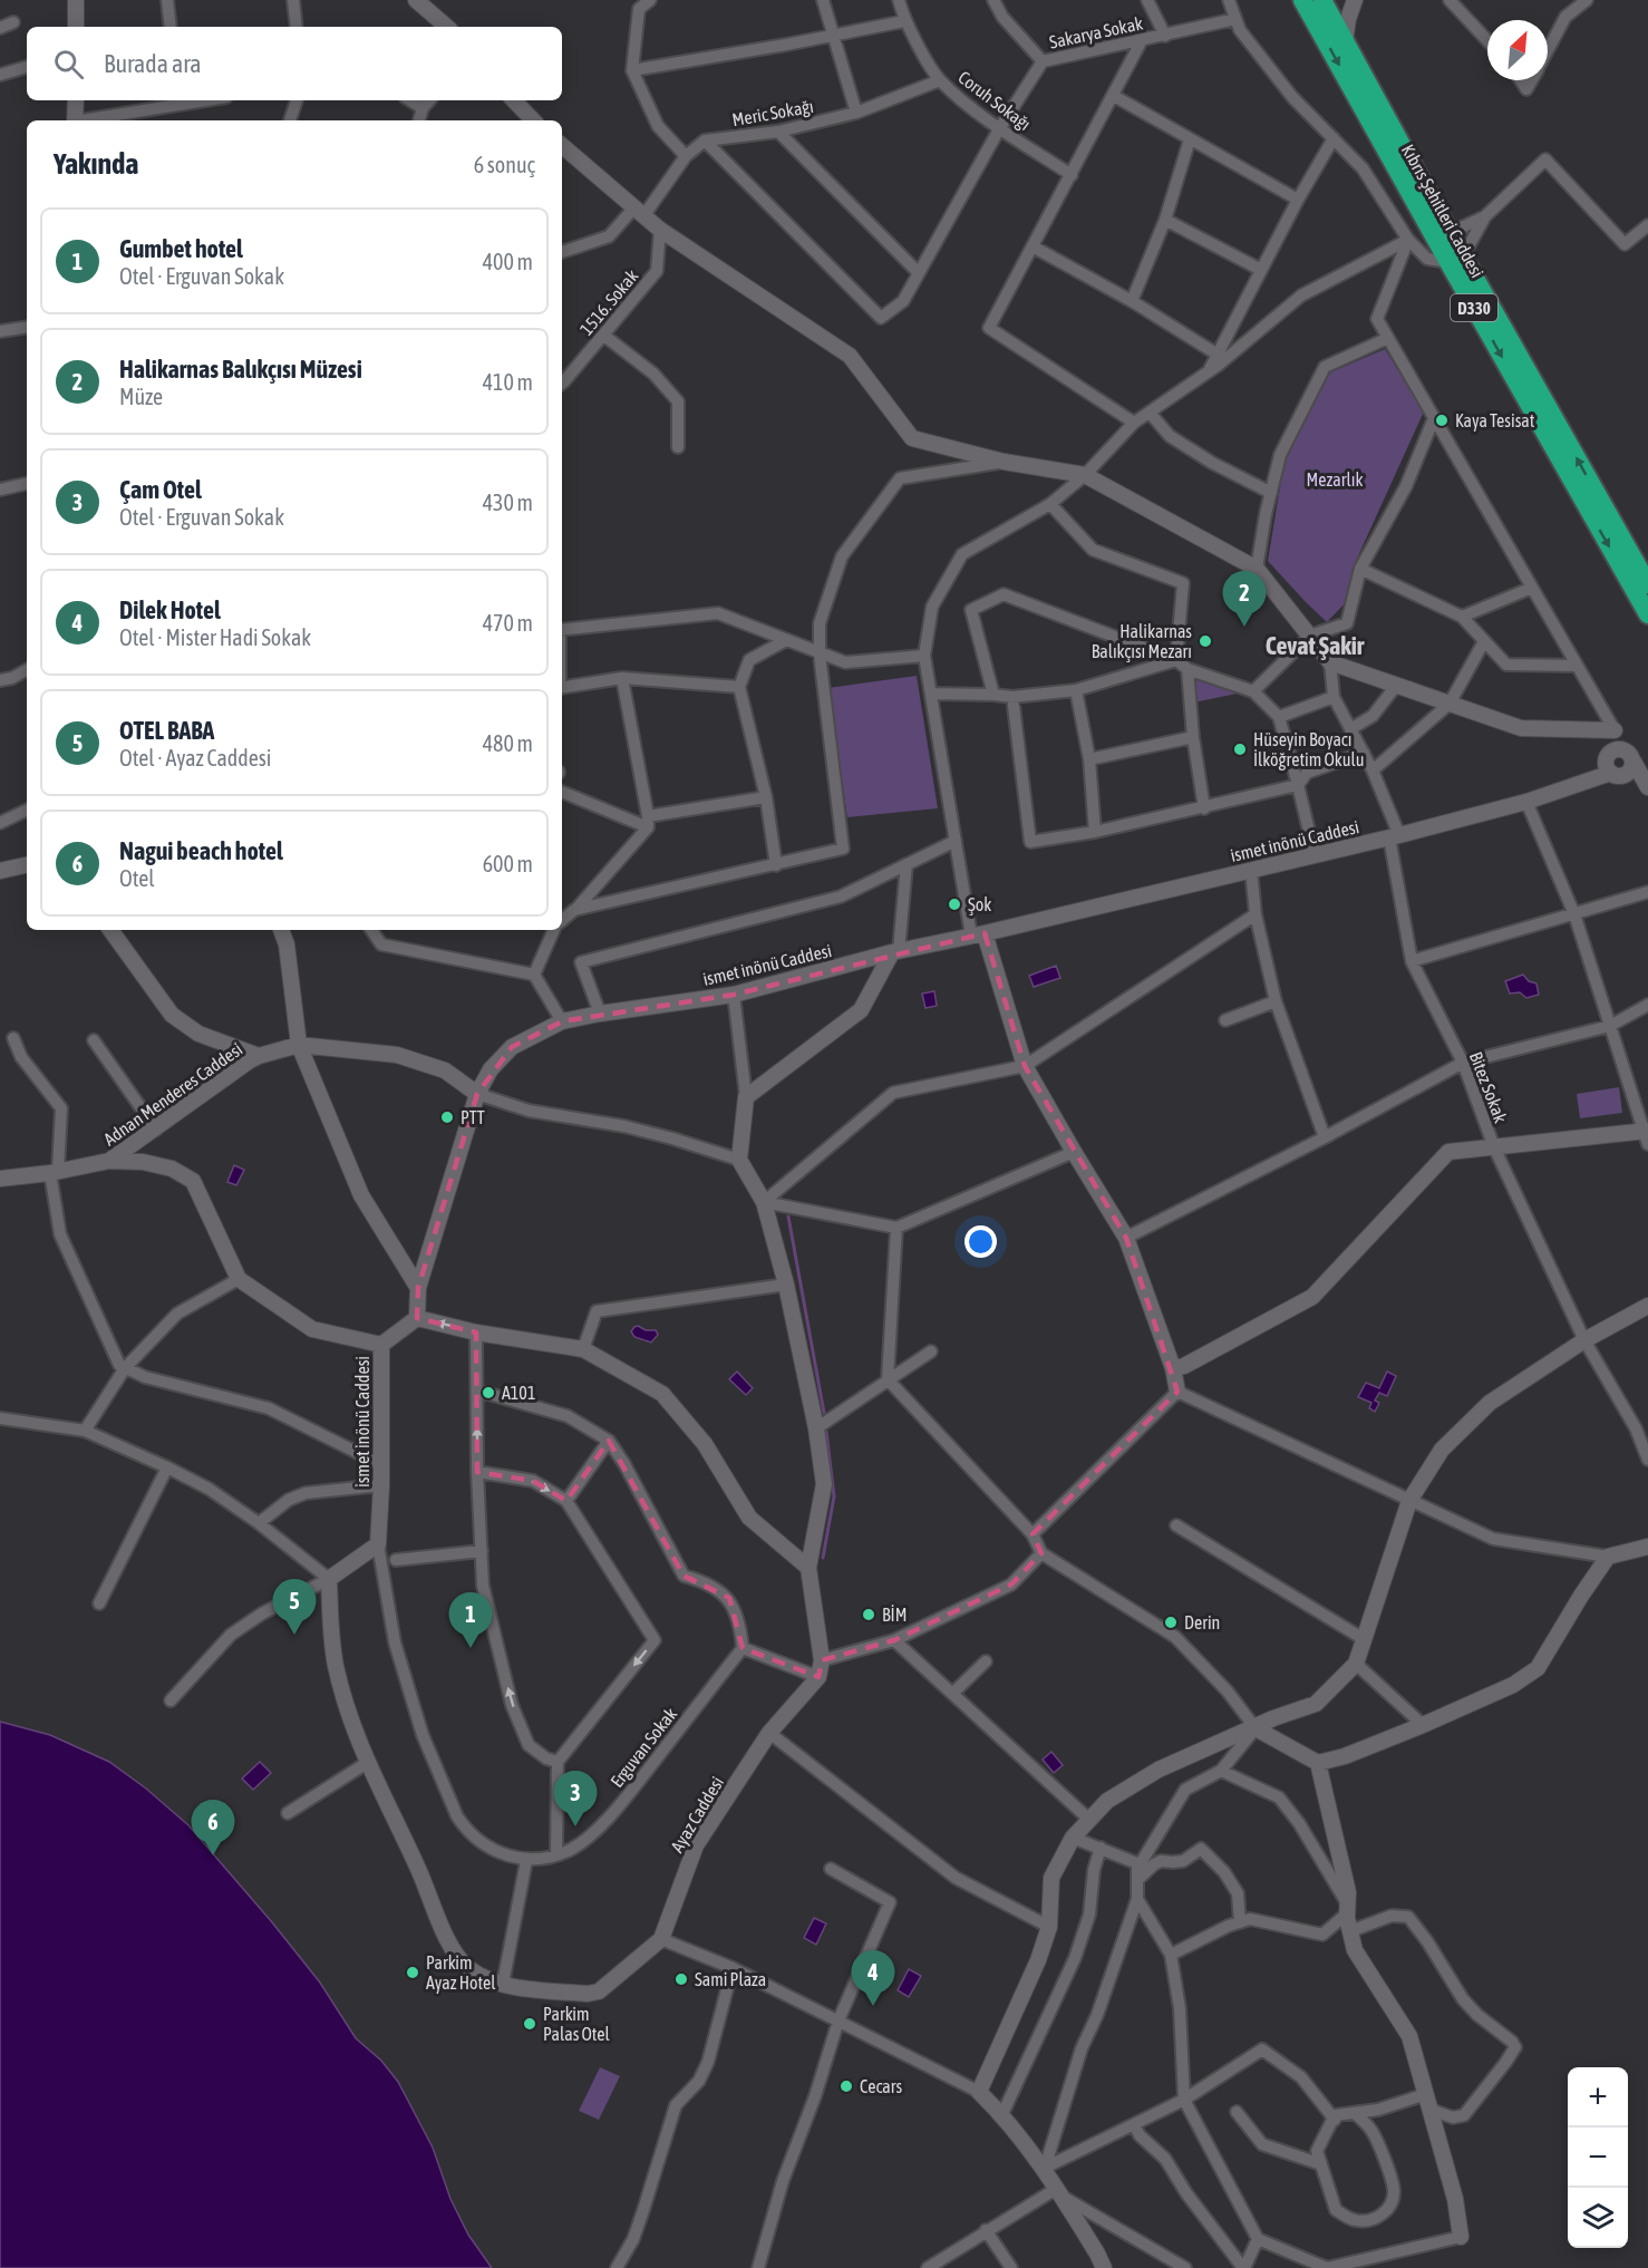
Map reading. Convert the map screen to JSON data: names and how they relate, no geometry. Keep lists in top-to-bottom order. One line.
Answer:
{"streets":{"highway":["Kıbrıs Şehitleri Caddesi","D330"],"street":["Sakarya Sokak","Coruh Sokağı","Meric Sokağı","1516. Sokak","ismet inönü Caddesi","Bitez Sokak","Adnan Menderes Caddesi","Erguvan Sokak","Ayaz Caddesi"]},"crossings":[["Sakarya Sokak","Coruh Sokağı"],["Sakarya Sokak","Meric Sokağı"],["Coruh Sokağı","Meric Sokağı"],["ismet inönü Caddesi","Bitez Sokak"],["ismet inönü Caddesi","Adnan Menderes Caddesi"]],"districts":["Cevat Şakir"],"parks":["Mezarlık"],"places":["Kaya Tesisat","Halikarnas Balıkçısı Mezarı","Hüseyin Boyacı İlköğretim Okulu","Şok","PTT","A101","BİM","Derin","Parkim Ayaz Hotel","Sami Plaza","Parkim Palas Otel","Cecars"],"north":"top right","page":{"search":"Burada ara","heading":["Yakında","6 sonuç"],"list":[{"mark":"1","name":"Gumbet hotel","note":"Otel · Erguvan Sokak","value":"400 m"},{"mark":"2","name":"Halikarnas Balıkçısı Müzesi","note":"Müze","value":"410 m"},{"mark":"3","name":"Çam Otel","note":"Otel · Erguvan Sokak","value":"430 m"},{"mark":"4","name":"Dilek Hotel","note":"Otel · Mister Hadi Sokak","value":"470 m"},{"mark":"5","name":"OTEL BABA","note":"Otel · Ayaz Caddesi","value":"480 m"},{"mark":"6","name":"Nagui beach hotel","note":"Otel","value":"600 m"}],"pins":["2","5","1","3","6","4"],"map_buttons":["+","−"]}}
